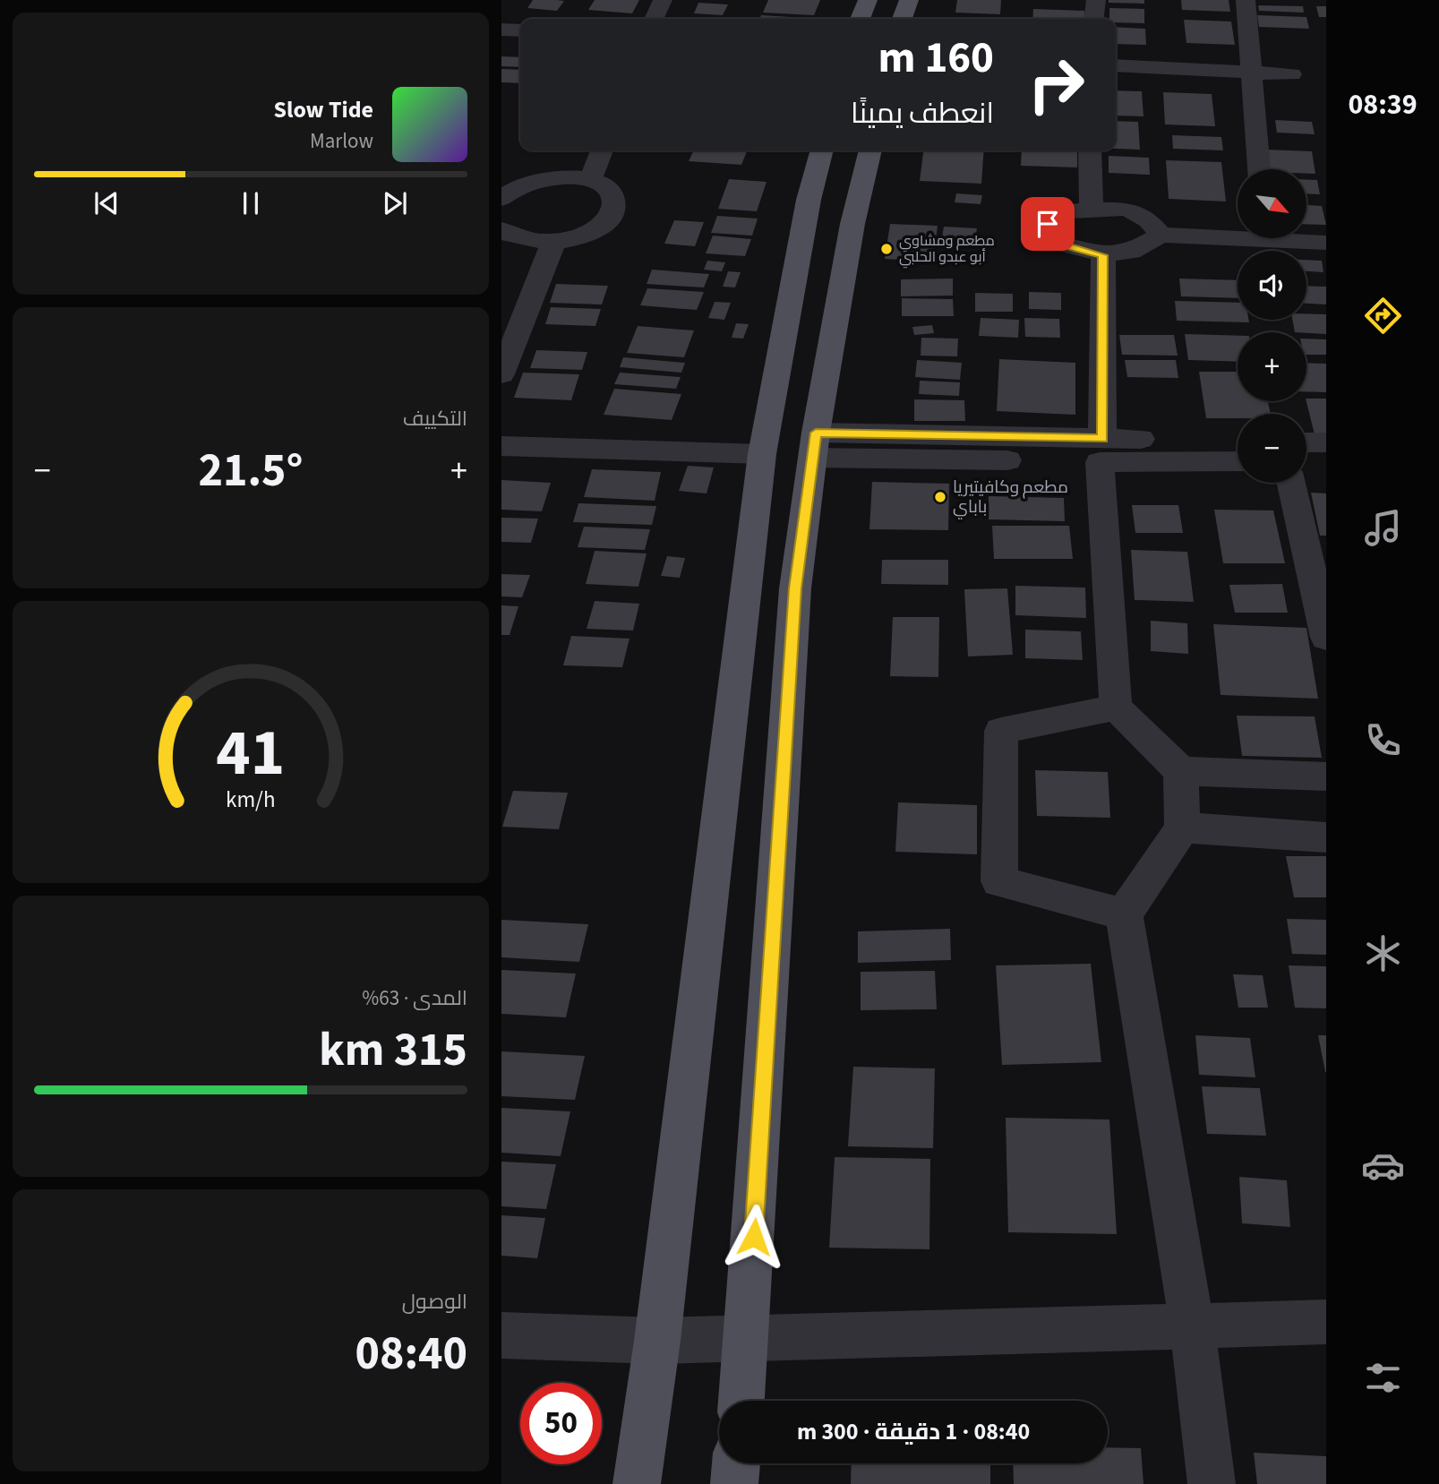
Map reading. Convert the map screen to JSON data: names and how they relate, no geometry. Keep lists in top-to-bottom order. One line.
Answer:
{"places":["مطعم ومشاوي أبو عبدو الحلبي","مطعم وكافيتيريا باباي"],"north":"bottom right","page":{"tabs":"08:39","turn":["160 m","انعطف يمينًا"],"song":["Slow Tide","Marlow"],"map_buttons":["+","−"],"tile":["التكييف",["المدى · 63%","315 km"],["الوصول","08:40"]],"heat":["−","21.5°","+"],"limit":"50","trip":"08:40 · 1 دقيقة · 300 m","gauge":["41","km/h"]}}
